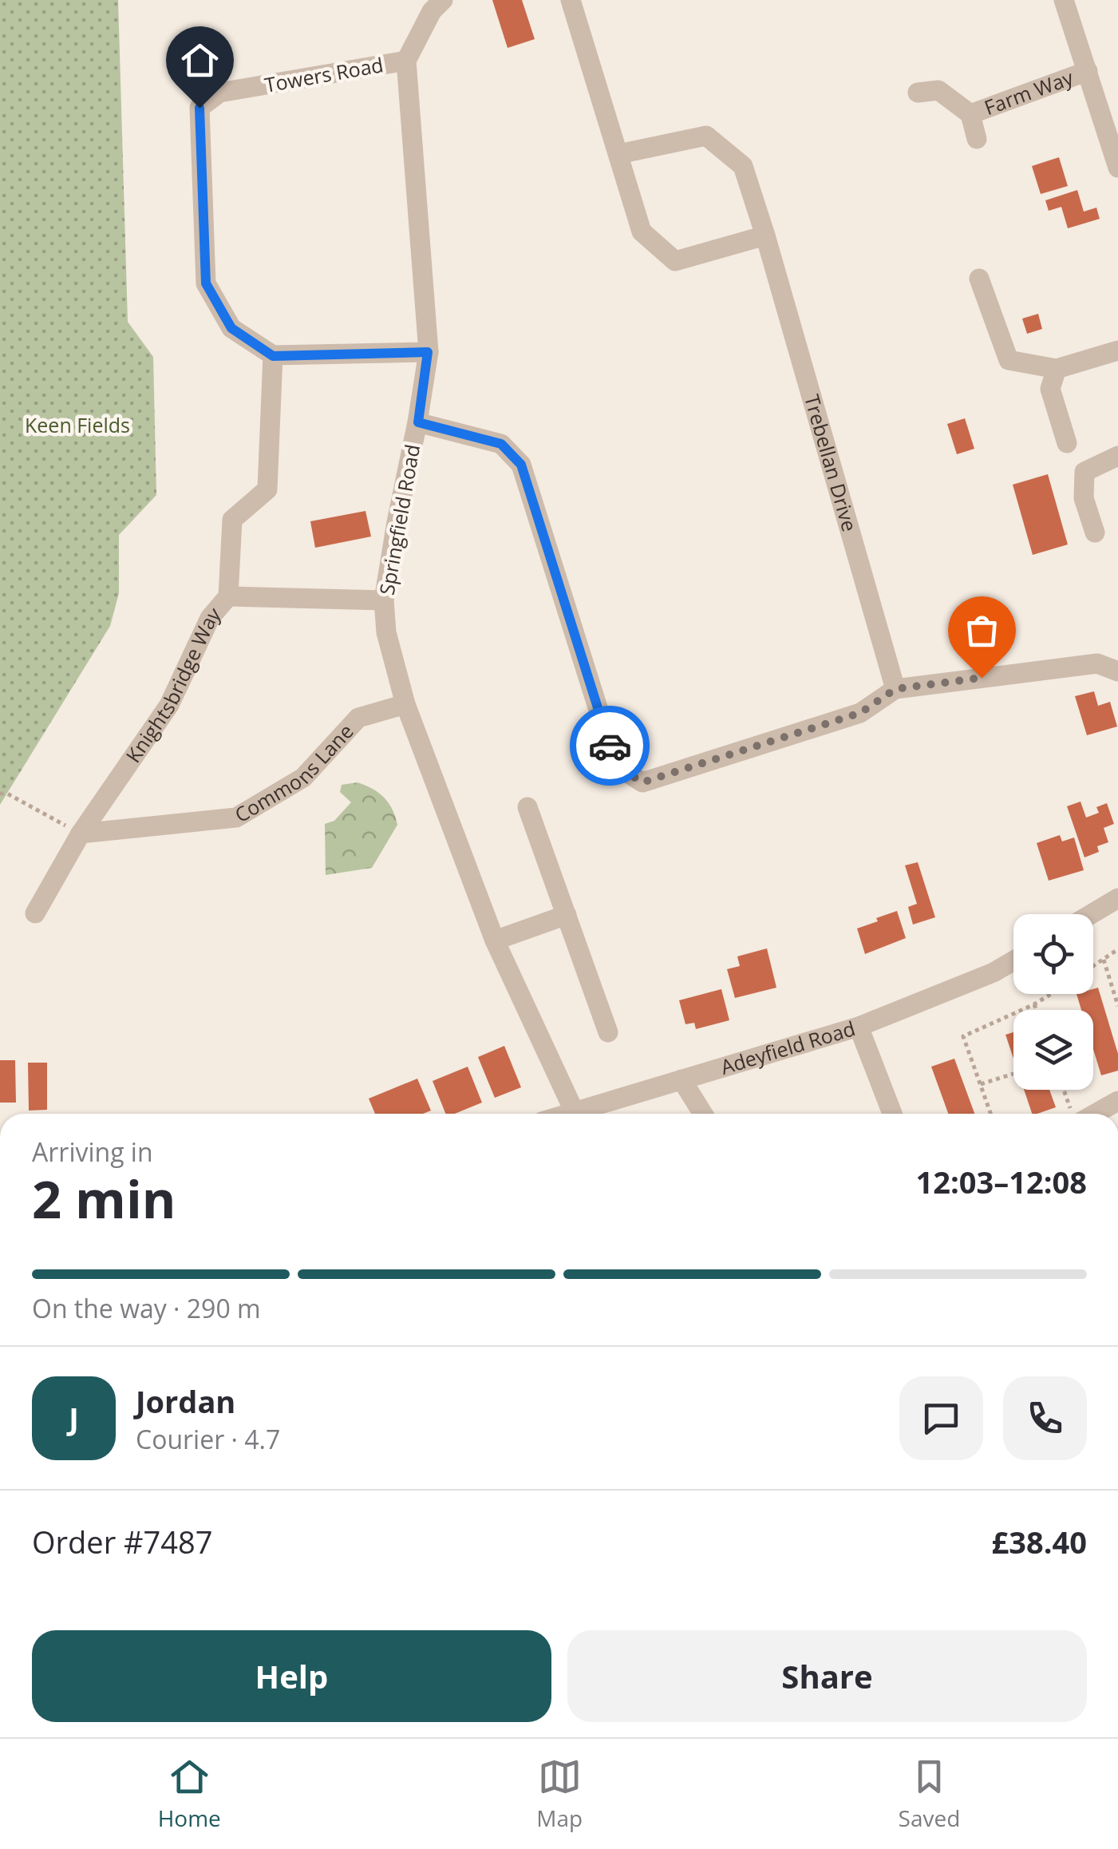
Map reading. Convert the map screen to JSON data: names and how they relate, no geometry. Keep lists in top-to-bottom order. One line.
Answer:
{"streets":{"street":["Towers Road","Farm Way","Trebellan Drive","Springfield Road","Knightsbridge Way","Commons Lane","Adeyfield Road"]},"crossings":[["Towers Road","Springfield Road"],["Towers Road","Knightsbridge Way"],["Springfield Road","Commons Lane"],["Springfield Road","Adeyfield Road"],["Knightsbridge Way","Commons Lane"]],"parks":["Keen Fields"],"page":{"heading":["2 min","Arriving in","12:03–12:08"],"panel":["Jordan","Courier · 4.7","Order #7487","£38.40"],"bar":"On the way · 290 m","round":"J","buttons":["Help","Share"],"tabs":["Home","Map","Saved"]}}
